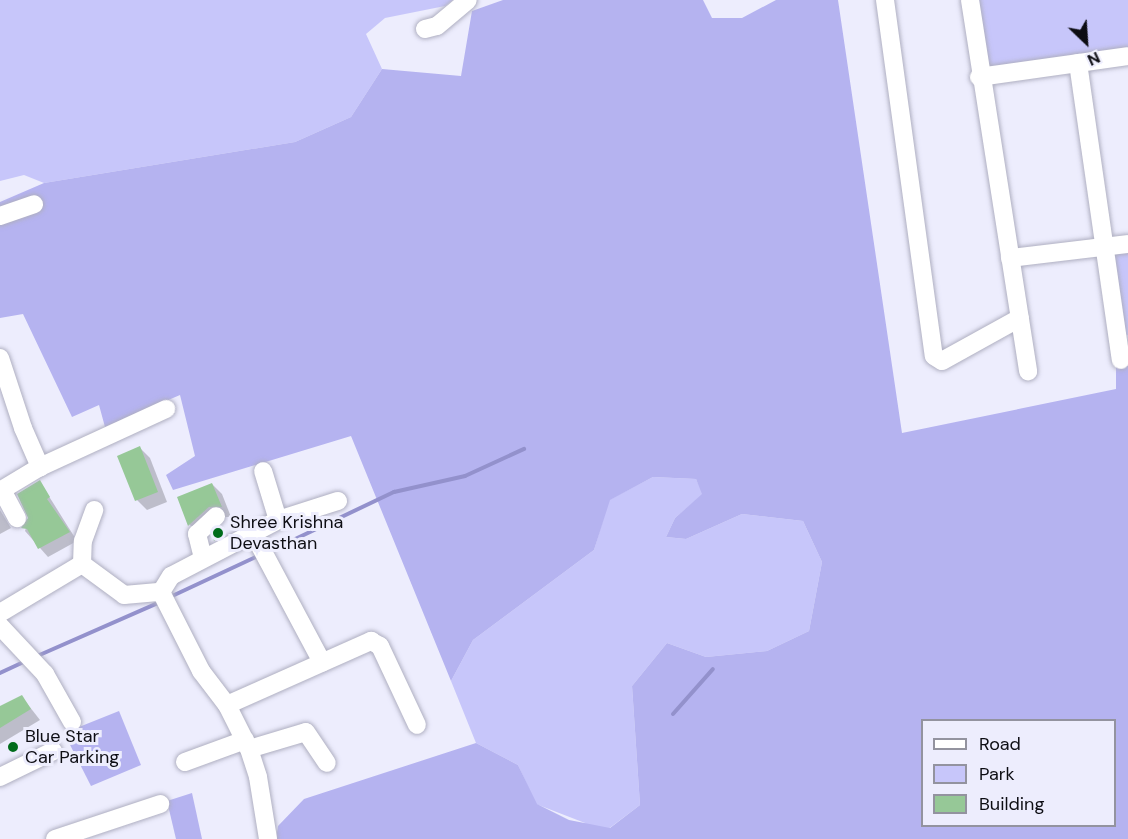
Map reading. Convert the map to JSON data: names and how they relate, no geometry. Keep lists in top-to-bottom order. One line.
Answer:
{"places":["Shree Krishna Devasthan","Blue Star Car Parking"],"legend":["Road","Park","Building"],"north":"bottom right"}
